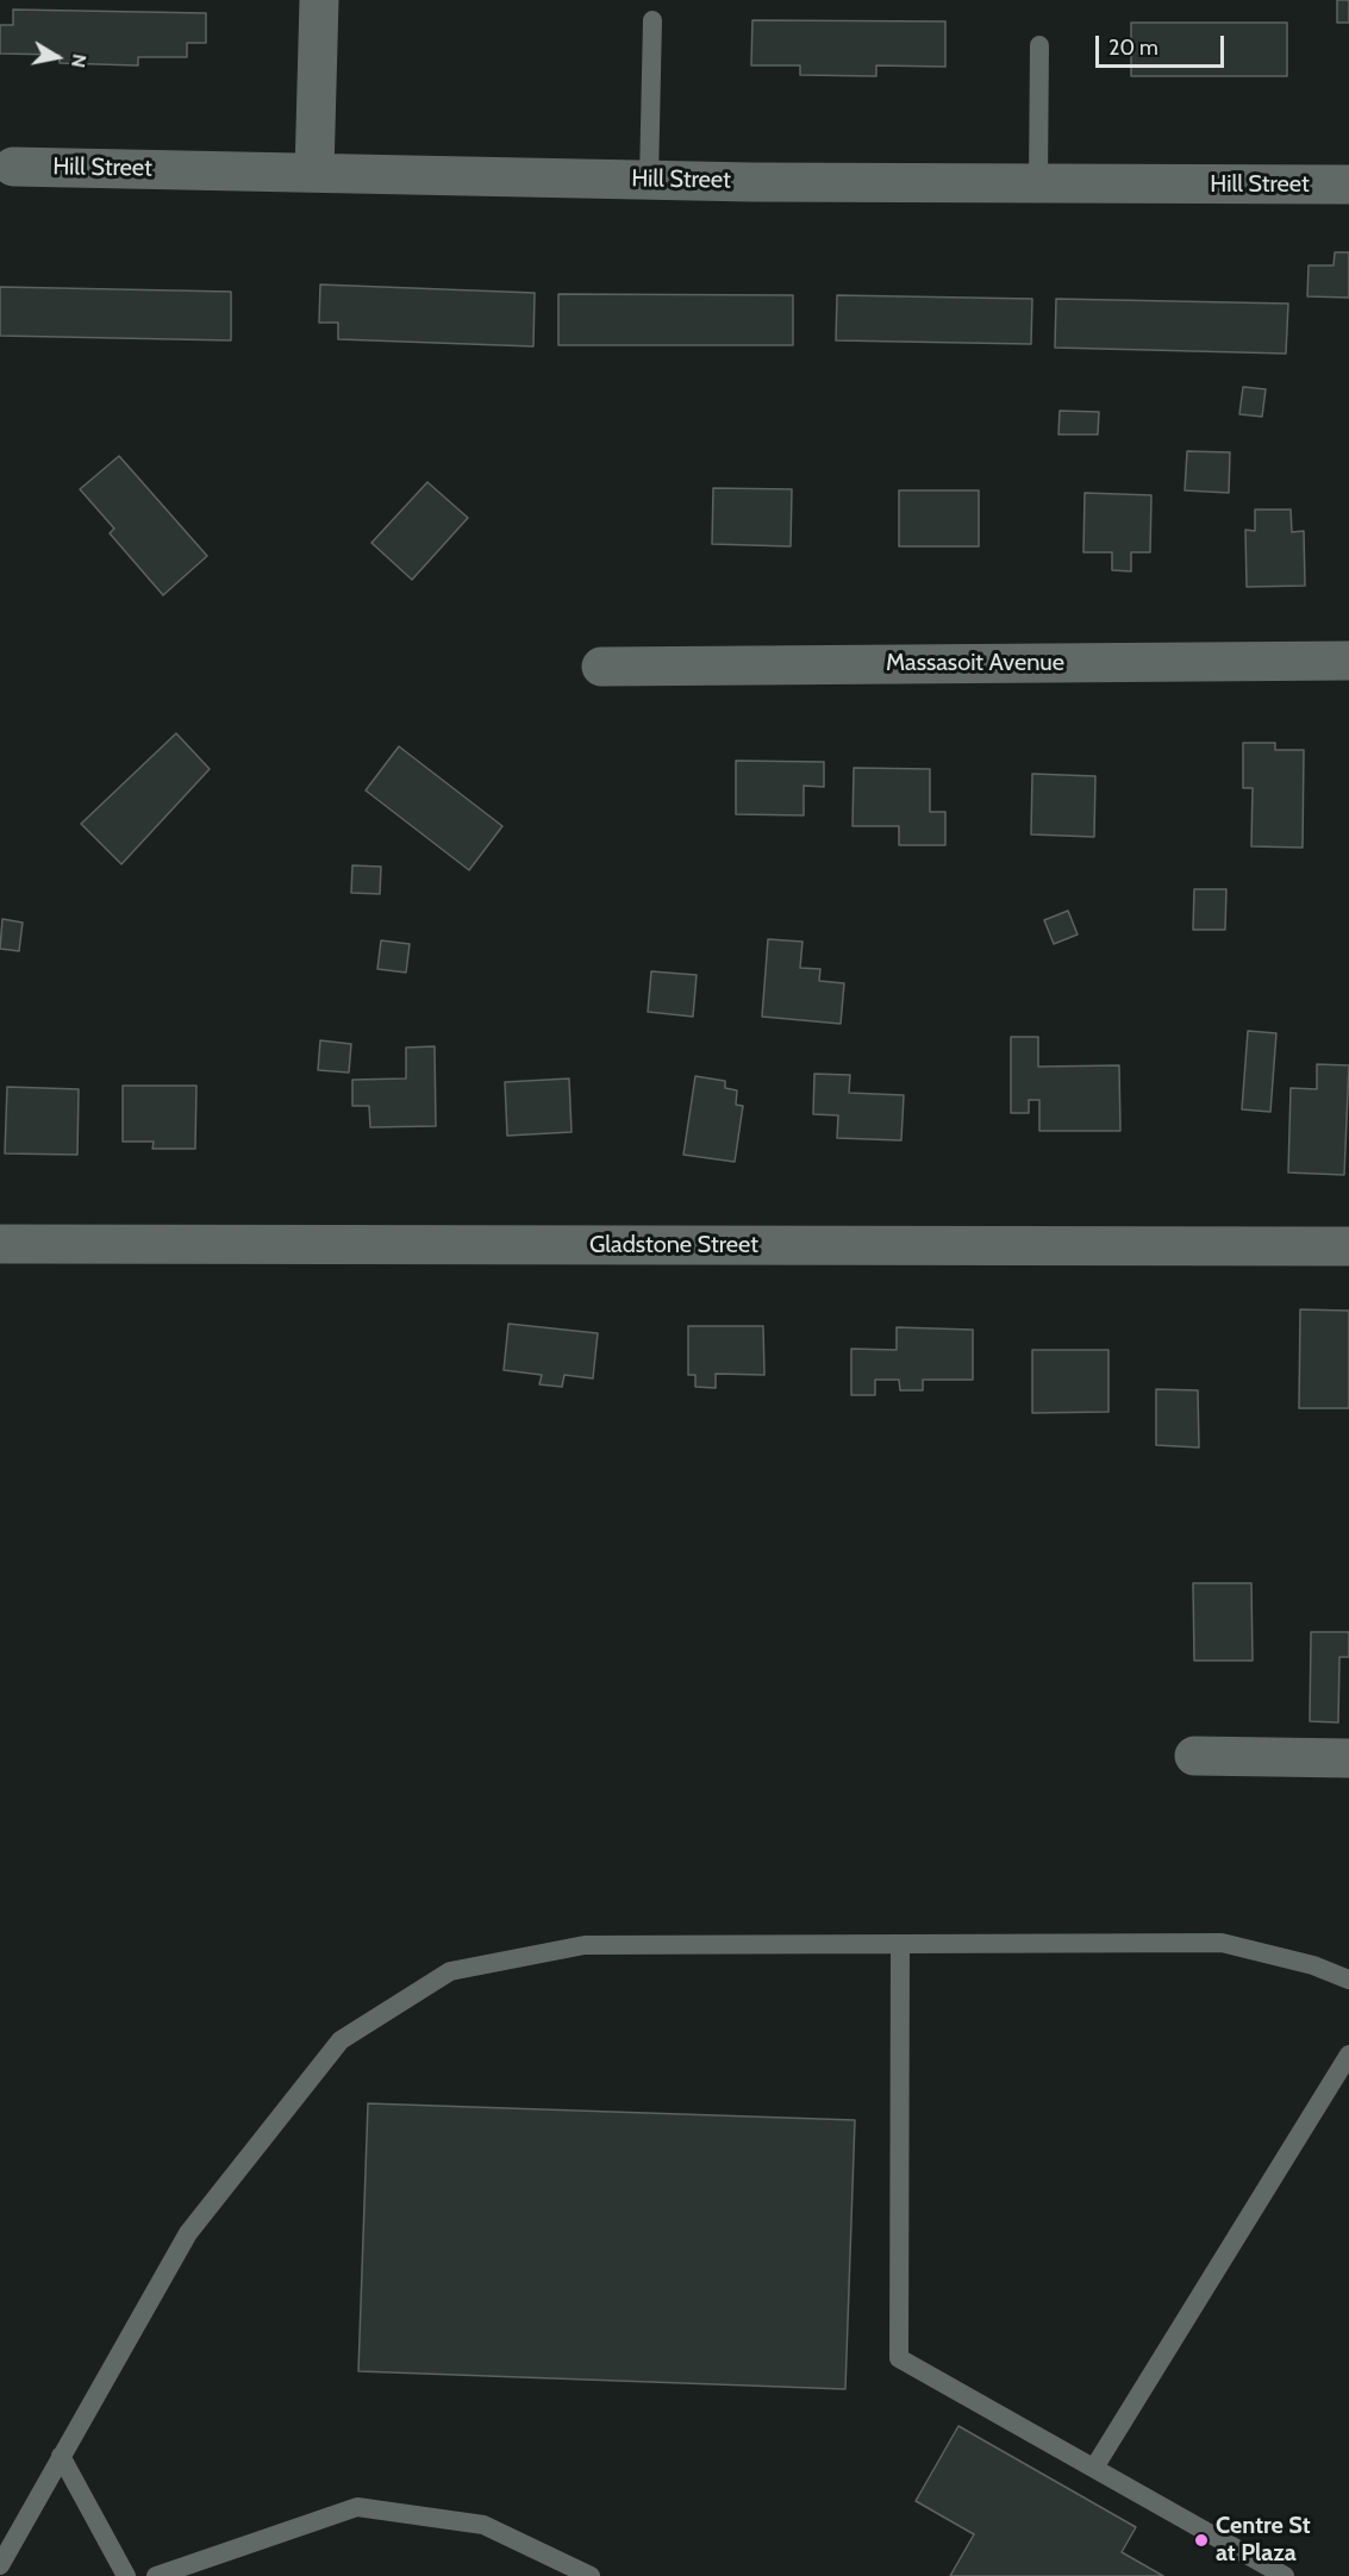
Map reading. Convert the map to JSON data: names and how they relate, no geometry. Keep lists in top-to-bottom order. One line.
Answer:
{"streets":{"street":["Hill Street","Massasoit Avenue","Gladstone Street"]},"places":["Centre St at Plaza"],"scale_bar":"20 m","north":"right"}
